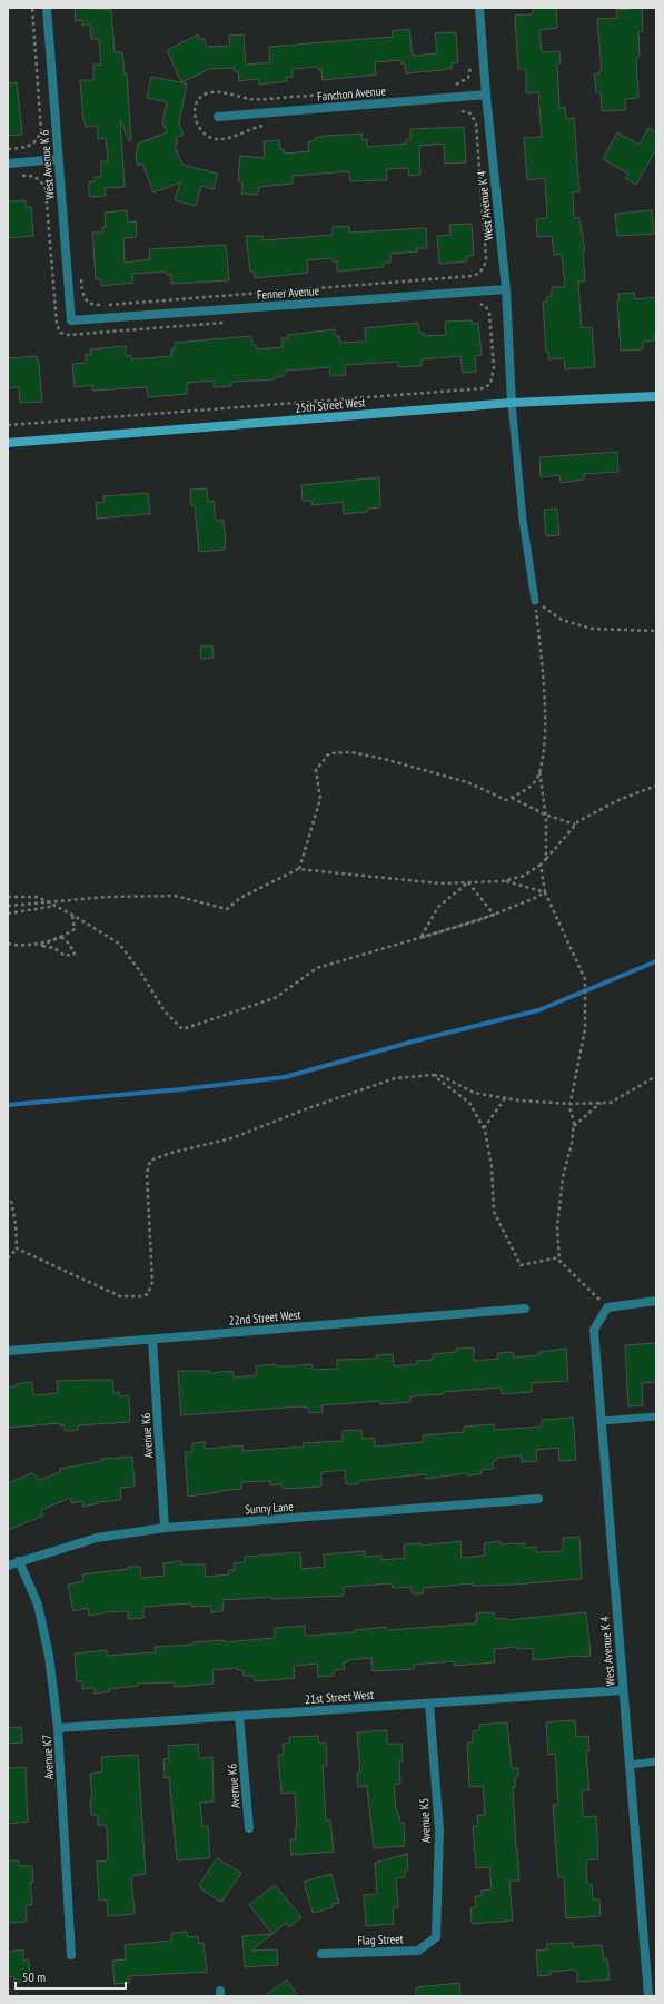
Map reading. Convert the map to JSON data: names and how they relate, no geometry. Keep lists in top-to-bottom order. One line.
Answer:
{"streets":{"street":["Fanchon Avenue","West Avenue K 6","West Avenue K 4","Fenner Avenue","25th Street West","22nd Street West","Avenue K6","Sunny Lane","21st Street West","Avenue K7","Avenue K5","Flag Street"]},"crossings":[["Fanchon Avenue","West Avenue K 4"],["West Avenue K 6","Fenner Avenue"],["West Avenue K 4","Fenner Avenue"],["West Avenue K 4","25th Street West"],["West Avenue K 4","21st Street West"],["22nd Street West","Avenue K6"],["Avenue K6","Sunny Lane"],["Avenue K6","21st Street West"],["Sunny Lane","Avenue K7"],["21st Street West","Avenue K7"],["21st Street West","Avenue K5"],["Avenue K5","Flag Street"]],"scale_bar":"50 m"}
